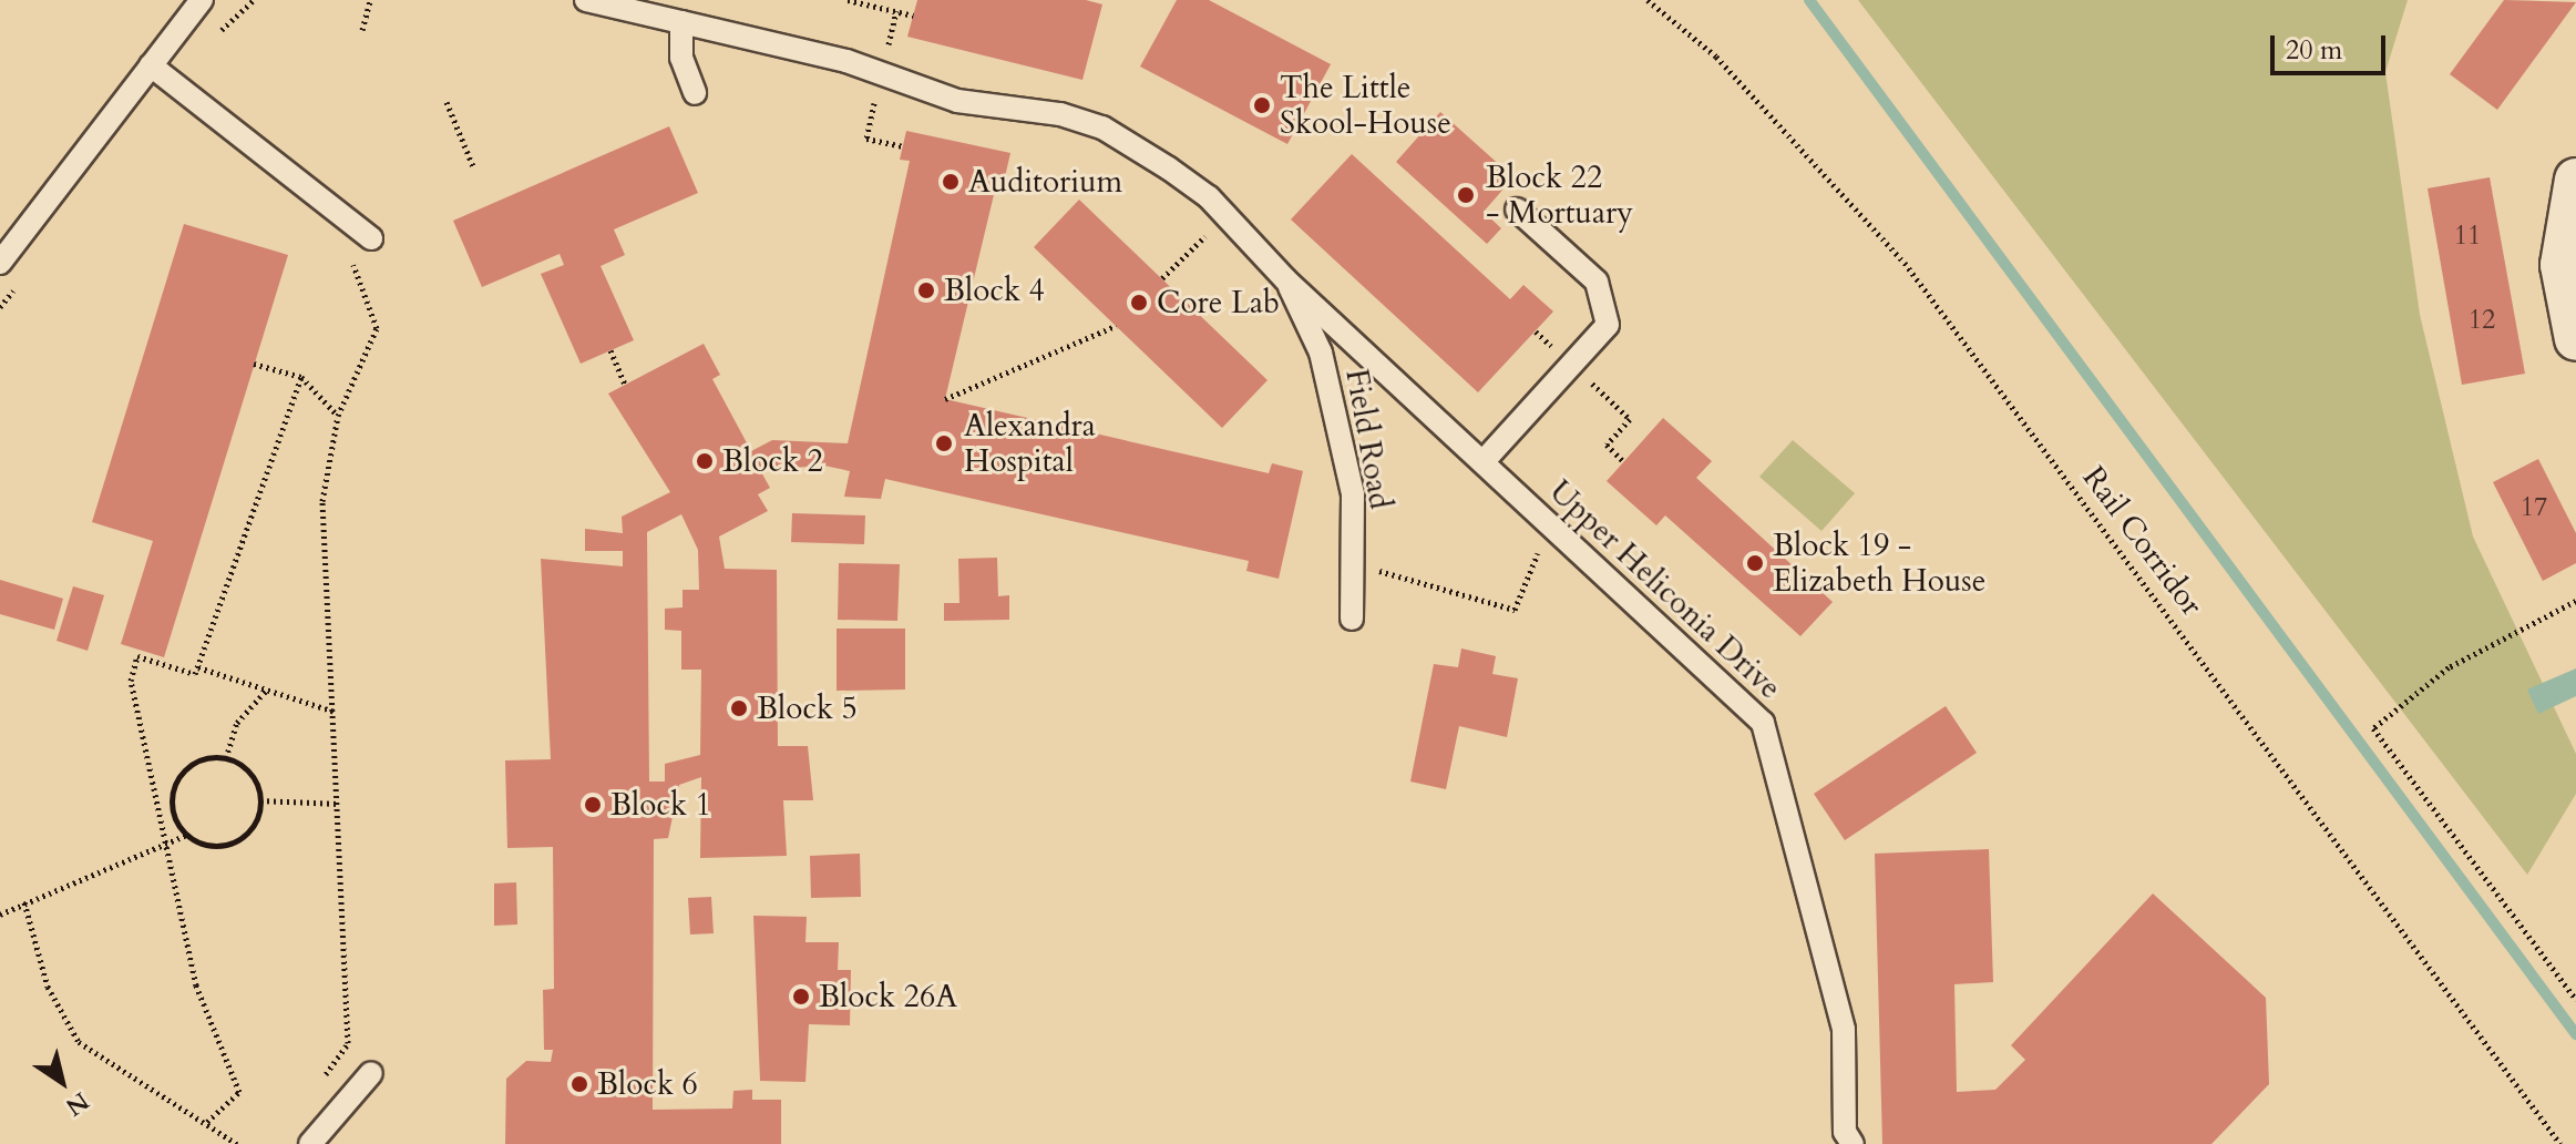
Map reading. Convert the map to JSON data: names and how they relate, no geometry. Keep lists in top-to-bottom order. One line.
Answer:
{"streets":{"lane":["Field Road","Upper Heliconia Drive"],"path":["Rail Corridor"]},"crossings":[["Field Road","Upper Heliconia Drive"]],"places":["The Little Skool-House","Auditorium","Block 22 - Mortuary","Block 4","Core Lab","Alexandra Hospital","Block 2","Block 19 - Elizabeth House","Block 5","Block 1","Block 26A","Block 6"],"house_numbers":["11","12","17"],"scale_bar":"20 m","north":"bottom right"}
